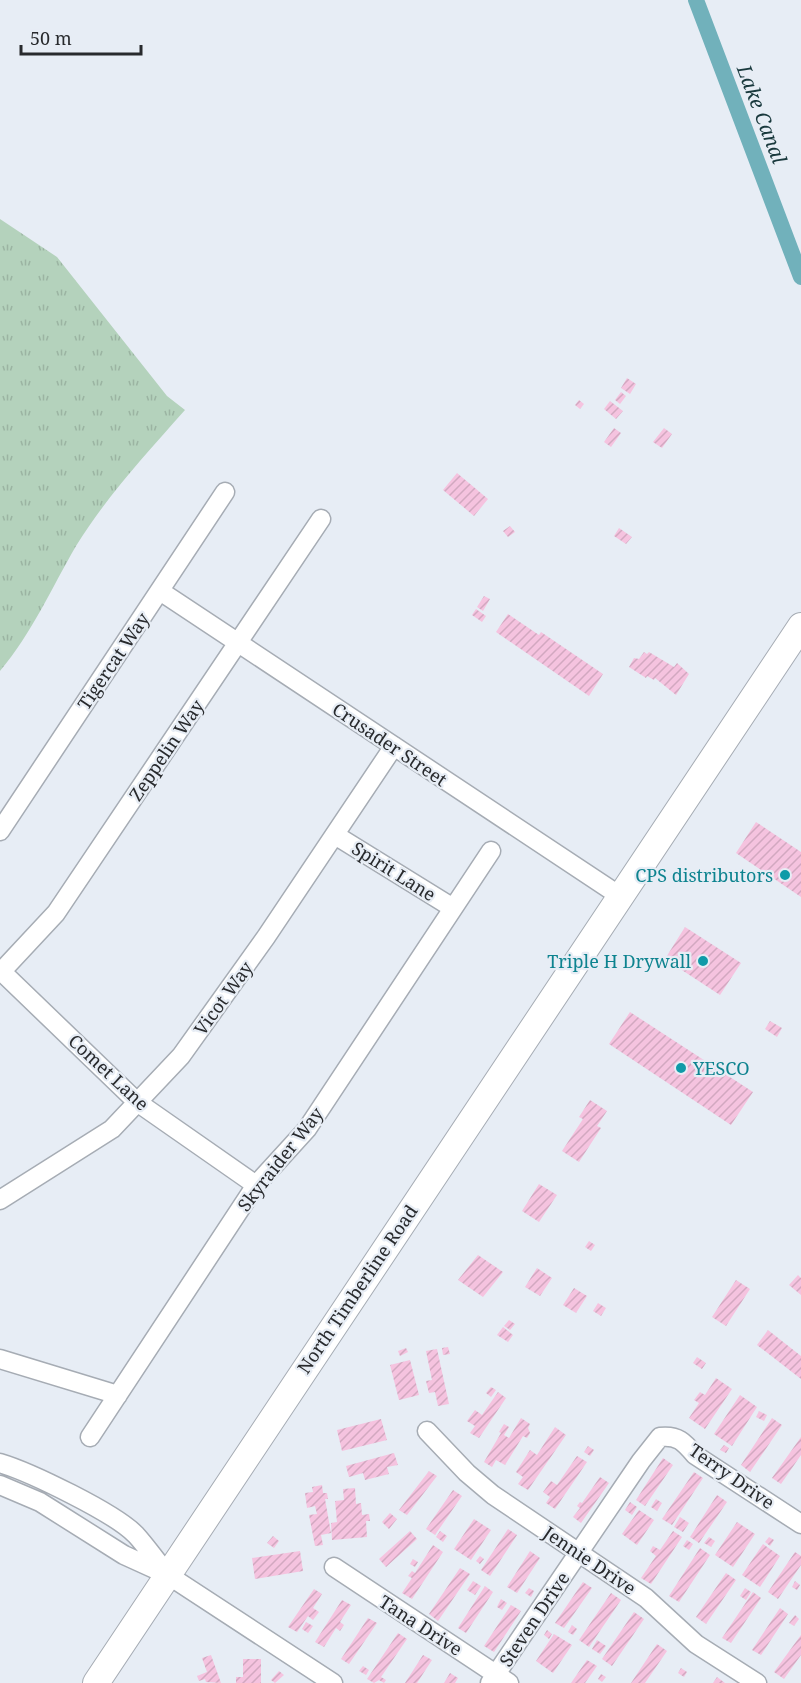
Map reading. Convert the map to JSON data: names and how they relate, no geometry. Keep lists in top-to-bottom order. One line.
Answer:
{"streets":{"main road":["North Timberline Road"],"street":["Tigercat Way","Crusader Street","Zeppelin Way","Spirit Lane","Vicot Way","Comet Lane","Skyraider Way","Terry Drive","Jennie Drive","Steven Drive","Tana Drive"]},"crossings":[["Tigercat Way","Crusader Street"],["Crusader Street","Zeppelin Way"],["Crusader Street","Vicot Way"],["Crusader Street","North Timberline Road"],["Zeppelin Way","Comet Lane"],["Spirit Lane","Vicot Way"],["Spirit Lane","Skyraider Way"],["Vicot Way","Comet Lane"],["Comet Lane","Skyraider Way"],["Terry Drive","Steven Drive"],["Jennie Drive","Steven Drive"],["Steven Drive","Tana Drive"]],"water":["Lake Canal"],"places":["CPS distributors","Triple H Drywall","YESCO"],"scale_bar":"50 m"}
